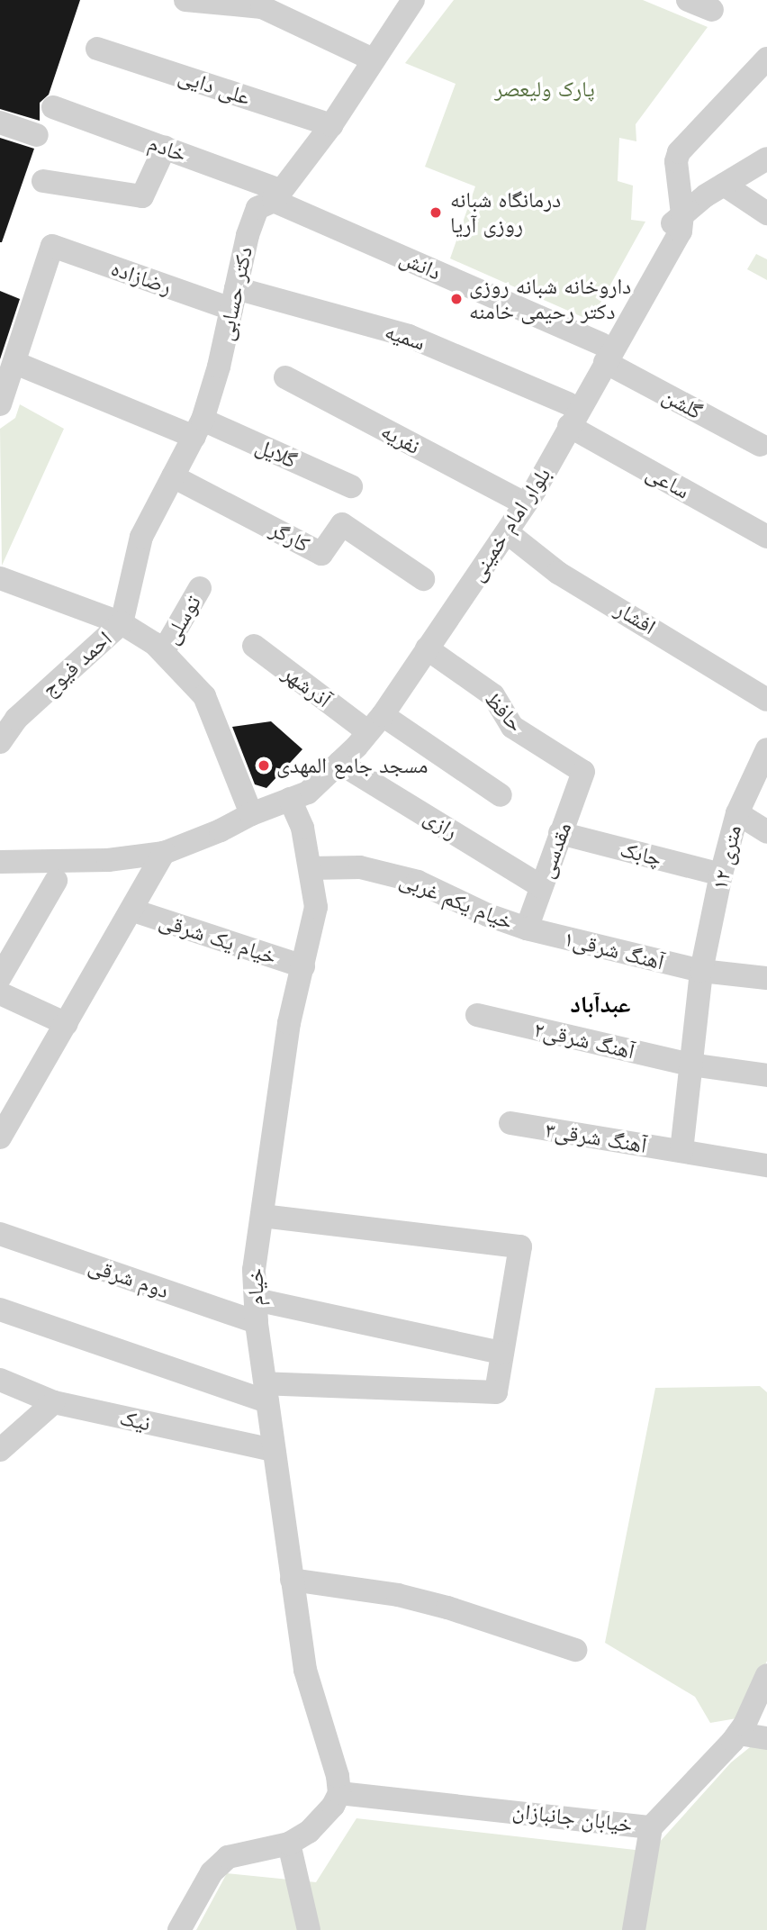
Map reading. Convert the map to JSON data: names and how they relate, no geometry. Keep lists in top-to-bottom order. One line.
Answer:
{"streets":{"street":["علی دایی","خادم","دانش","رضازاده","دکتر حسابی","سمیه","گلشن","نفریه","گلایل","ساعی","بلوار امام خمینی","کارگر","افشار","توسلی","احمد فیوج","آذرشهر","حافظ","رازی","مقدسی","چابک","۱۲ متری","خیام یکم غربی","خیام یک شرقی","آهنگ شرقی۱","آهنگ شرقی۲","آهنگ شرقی۳","دوم شرقی","خیام","نیک","خیابان جانبازان"]},"crossings":[["علی دایی","دکتر حسابی"],["خادم","دانش"],["خادم","دکتر حسابی"],["دانش","دکتر حسابی"],["دانش","گلشن"],["دانش","بلوار امام خمینی"],["رضازاده","دکتر حسابی"],["رضازاده","سمیه"],["رضازاده","گلایل"],["دکتر حسابی","سمیه"],["دکتر حسابی","گلایل"],["دکتر حسابی","کارگر"],["دکتر حسابی","احمد فیوج"],["سمیه","ساعی"],["سمیه","بلوار امام خمینی"],["گلشن","بلوار امام خمینی"],["نفریه","بلوار امام خمینی"],["ساعی","بلوار امام خمینی"],["بلوار امام خمینی","افشار"],["بلوار امام خمینی","احمد فیوج"],["بلوار امام خمینی","آذرشهر"],["بلوار امام خمینی","حافظ"],["بلوار امام خمینی","رازی"],["بلوار امام خمینی","خیام"],["توسلی","احمد فیوج"],["حافظ","مقدسی"],["رازی","مقدسی"],["مقدسی","چابک"],["مقدسی","خیام یکم غربی"],["مقدسی","آهنگ شرقی۱"],["چابک","۱۲ متری"],["۱۲ متری","آهنگ شرقی۱"],["۱۲ متری","آهنگ شرقی۲"],["۱۲ متری","آهنگ شرقی۳"],["خیام یکم غربی","آهنگ شرقی۱"],["خیام یکم غربی","خیام"],["خیام یک شرقی","خیام"],["دوم شرقی","خیام"],["خیام","نیک"],["خیام","خیابان جانبازان"]],"districts":["عبدآباد"],"parks":["پارک ولیعصر"],"places":["درمانگاه شبانه روزی آریا","داروخانه شبانه روزی دکتر رحیمی خامنه","مسجد جامع المهدی"]}
